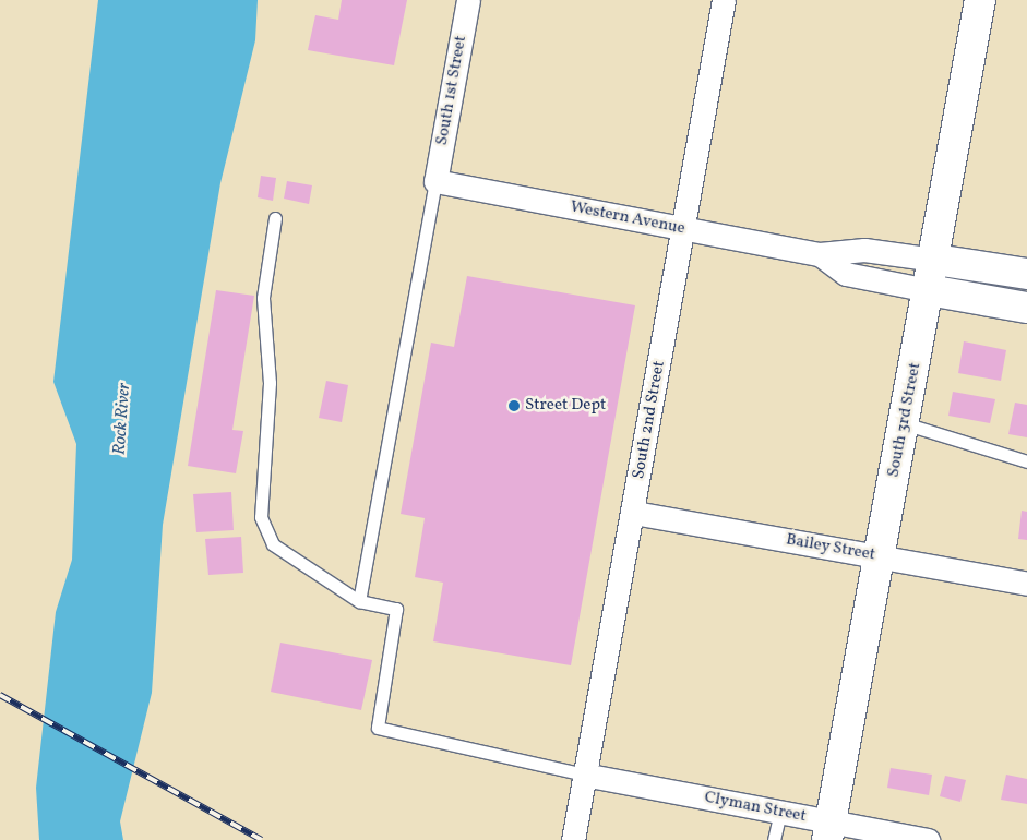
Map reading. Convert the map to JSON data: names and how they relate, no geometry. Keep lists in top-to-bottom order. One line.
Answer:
{"streets":{"street":["South 1st Street","Western Avenue","South 2nd Street","South 3rd Street","Bailey Street","Clyman Street"]},"crossings":[["South 1st Street","Western Avenue"],["Western Avenue","South 2nd Street"],["Western Avenue","South 3rd Street"],["South 2nd Street","Bailey Street"],["South 2nd Street","Clyman Street"],["South 3rd Street","Bailey Street"],["South 3rd Street","Clyman Street"]],"water":["Rock River"],"places":["Street Dept"]}
